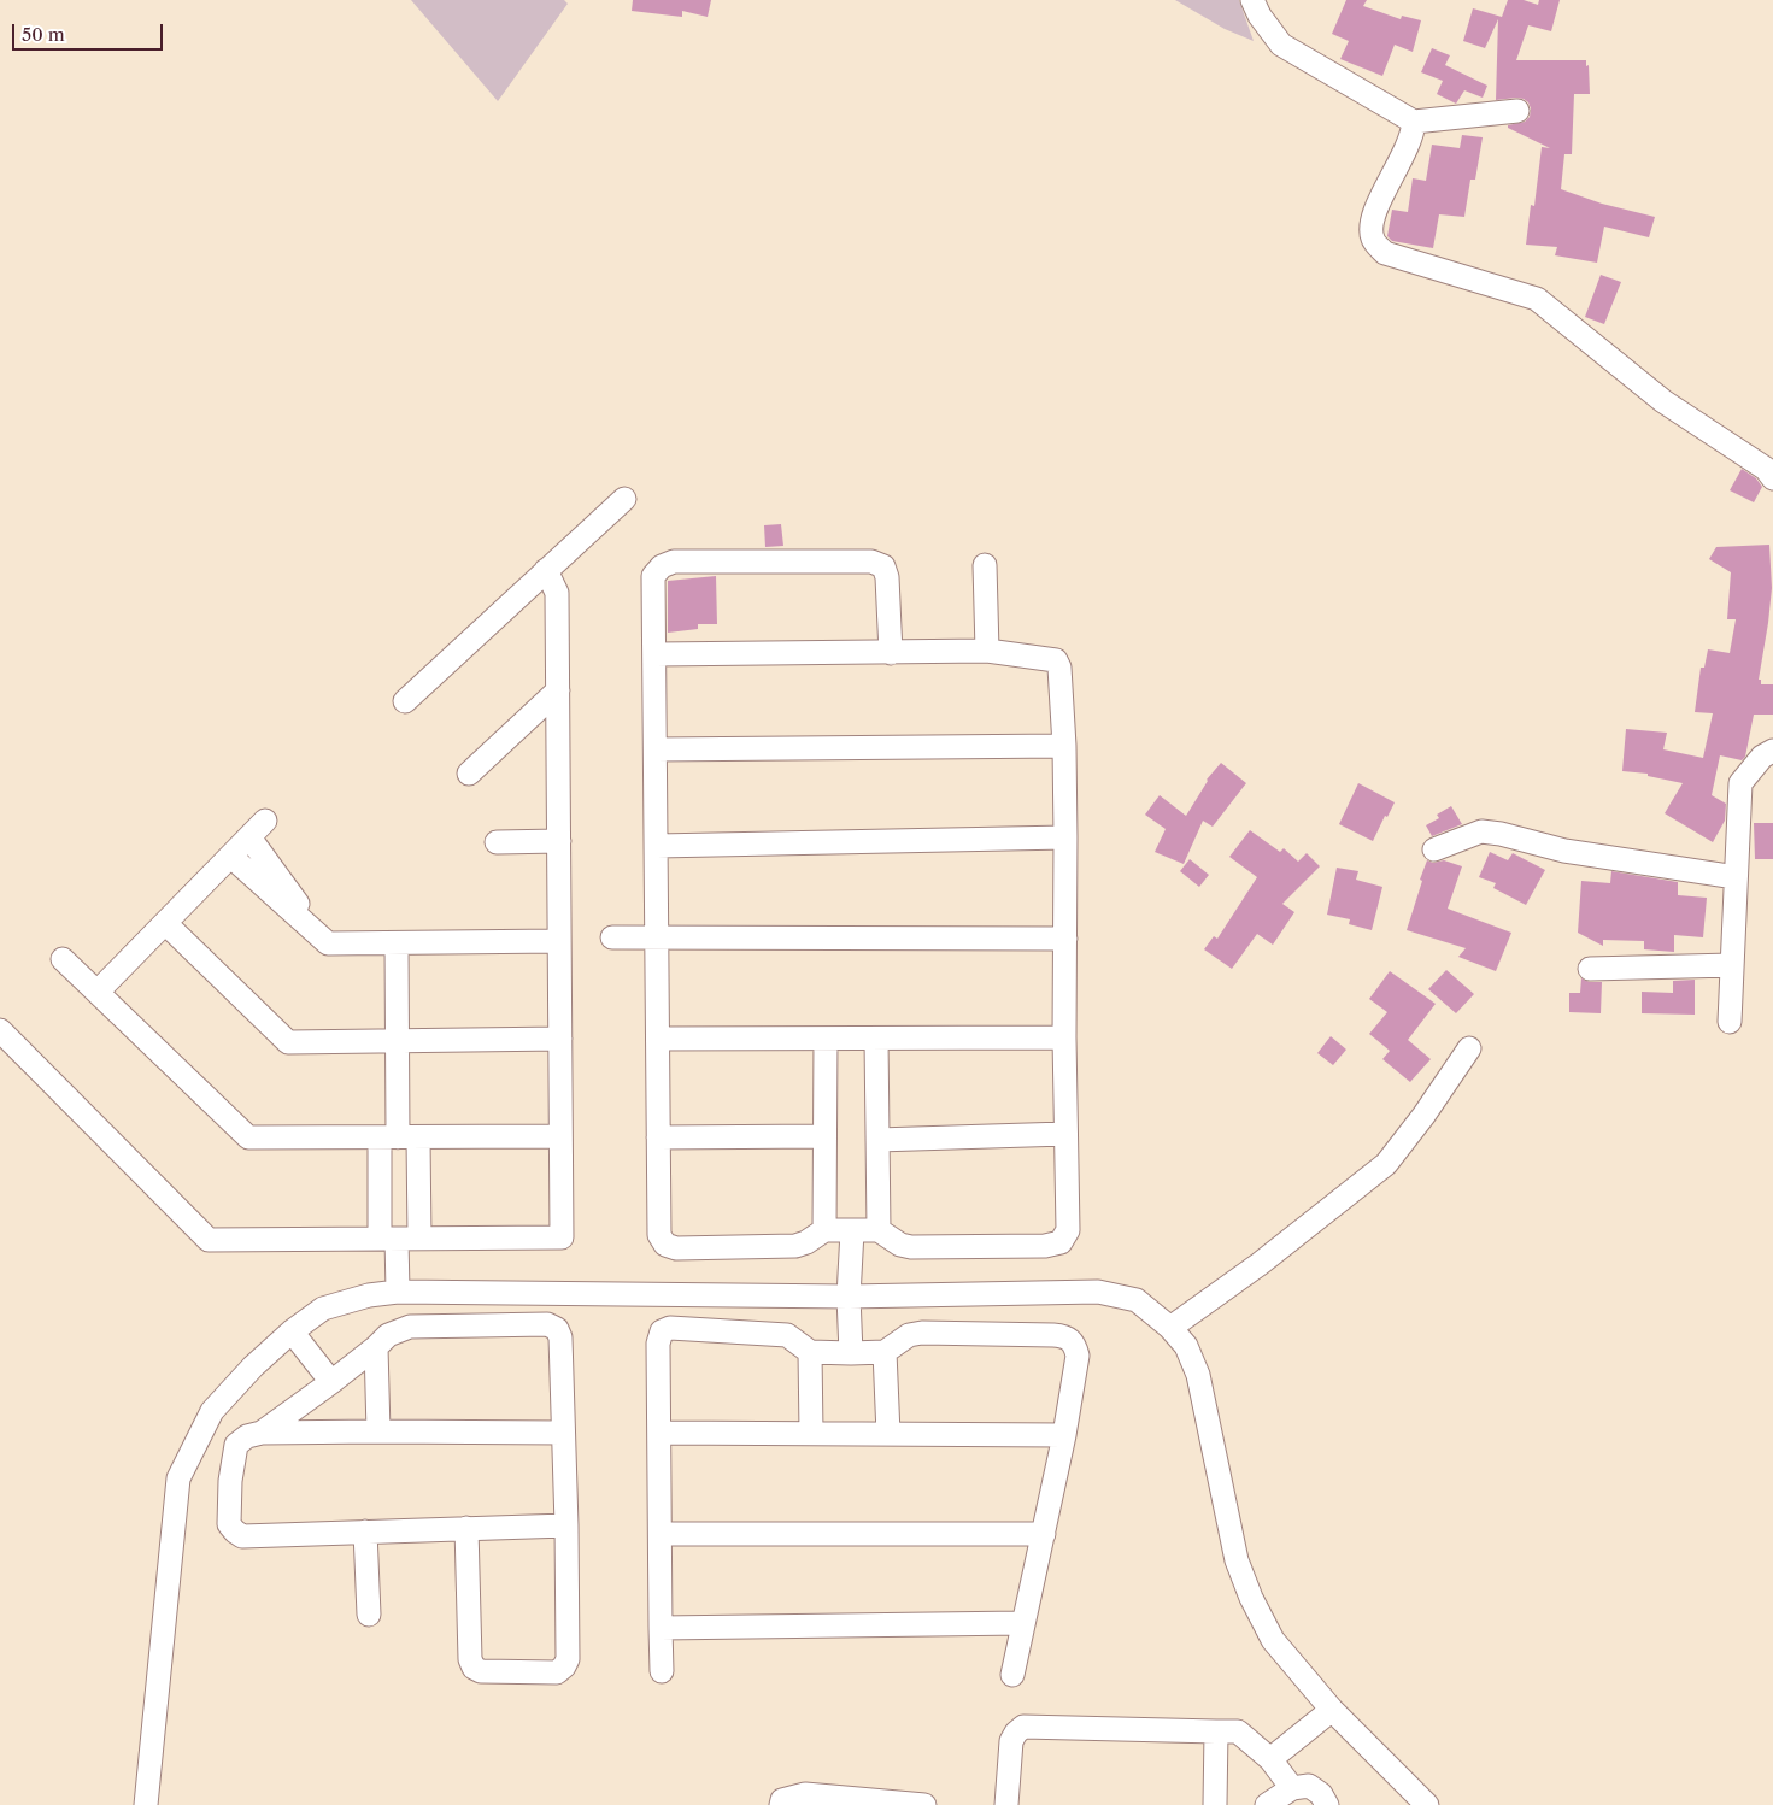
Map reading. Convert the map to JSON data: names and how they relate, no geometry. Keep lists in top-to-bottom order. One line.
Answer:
{"scale_bar":"50 m"}
